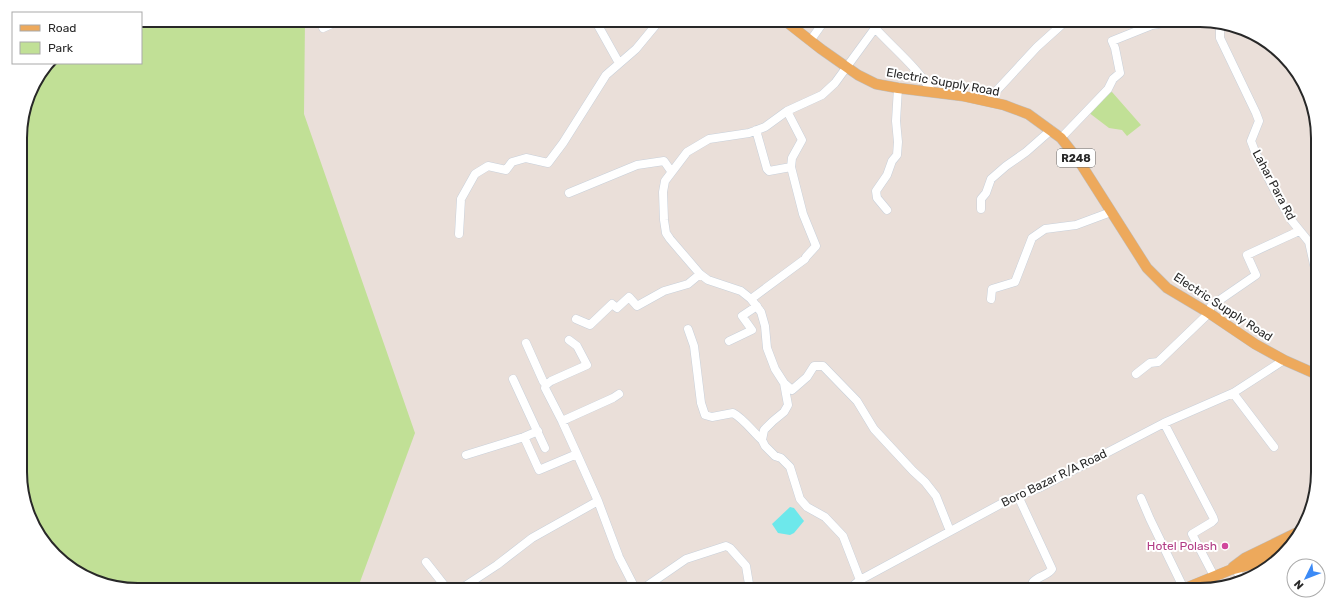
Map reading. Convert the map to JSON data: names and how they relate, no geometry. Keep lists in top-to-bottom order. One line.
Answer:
{"streets":{"main road":["Electric Supply Road","R248"],"street":["Lahar Para Rd","Boro Bazar R/A Road"]},"crossings":[["Electric Supply Road","Boro Bazar R/A Road"]],"places":["Hotel Polash"],"legend":["Road","Park"],"north":"bottom left"}
